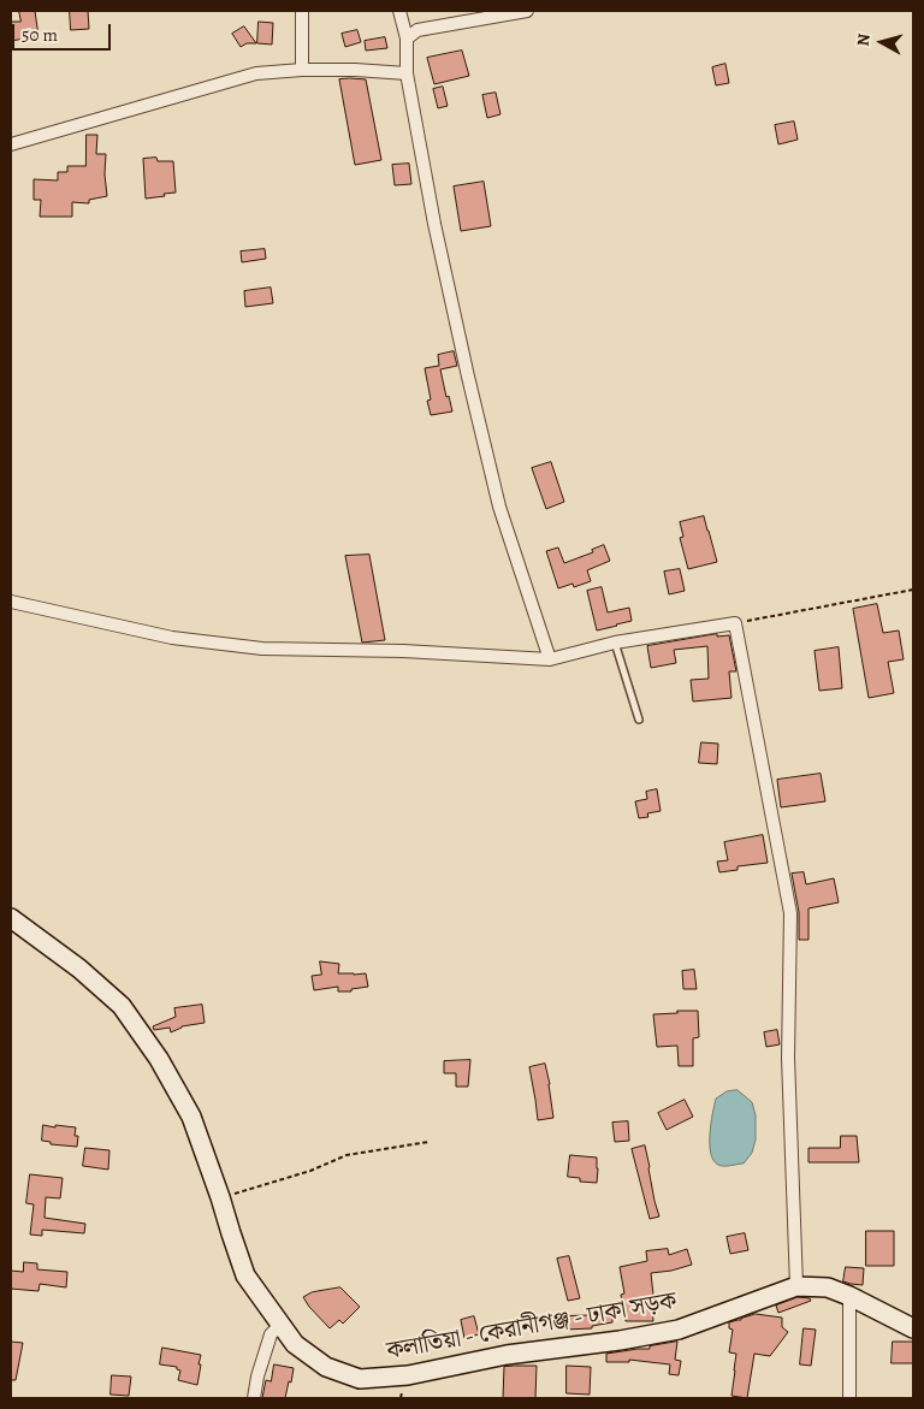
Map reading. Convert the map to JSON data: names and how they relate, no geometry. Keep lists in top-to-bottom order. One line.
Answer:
{"streets":{"main road":["কলাতিয়া - কেরানীগঞ্জ - ঢাকা সড়ক"]},"scale_bar":"50 m","north":"left"}
